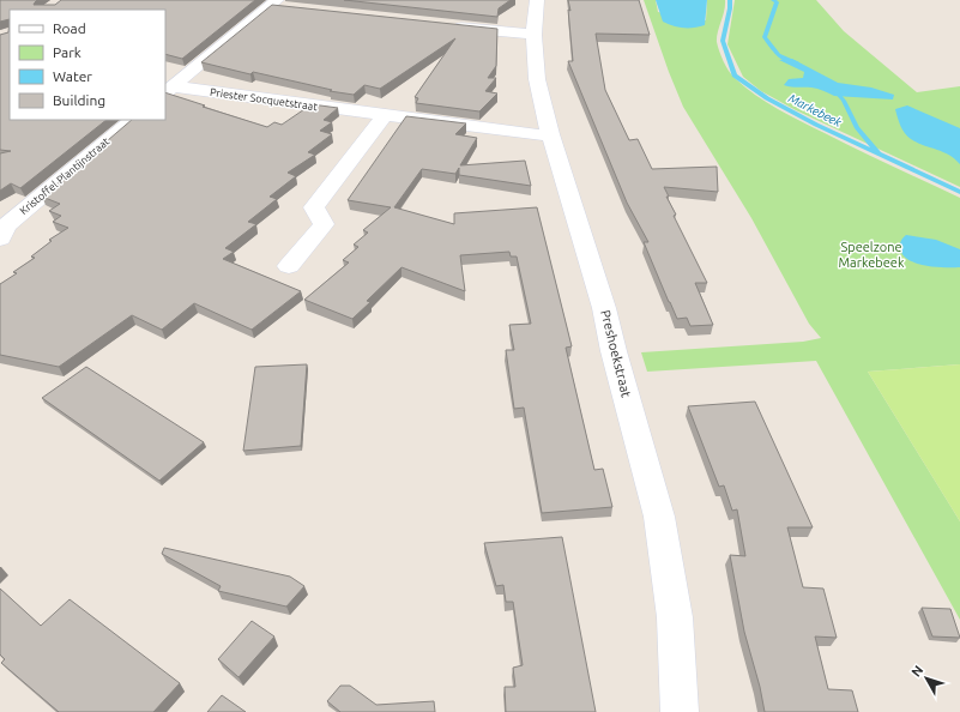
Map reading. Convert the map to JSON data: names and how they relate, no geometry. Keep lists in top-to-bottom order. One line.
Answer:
{"streets":{"street":["Priester Socquetstraat","Kristoffel Plantijnstraat","Preshoekstraat"]},"crossings":[["Priester Socquetstraat","Preshoekstraat"]],"water":["Markebeek"],"parks":["Speelzone Markebeek"],"legend":["Road","Park","Water","Building"],"north":"top left"}
